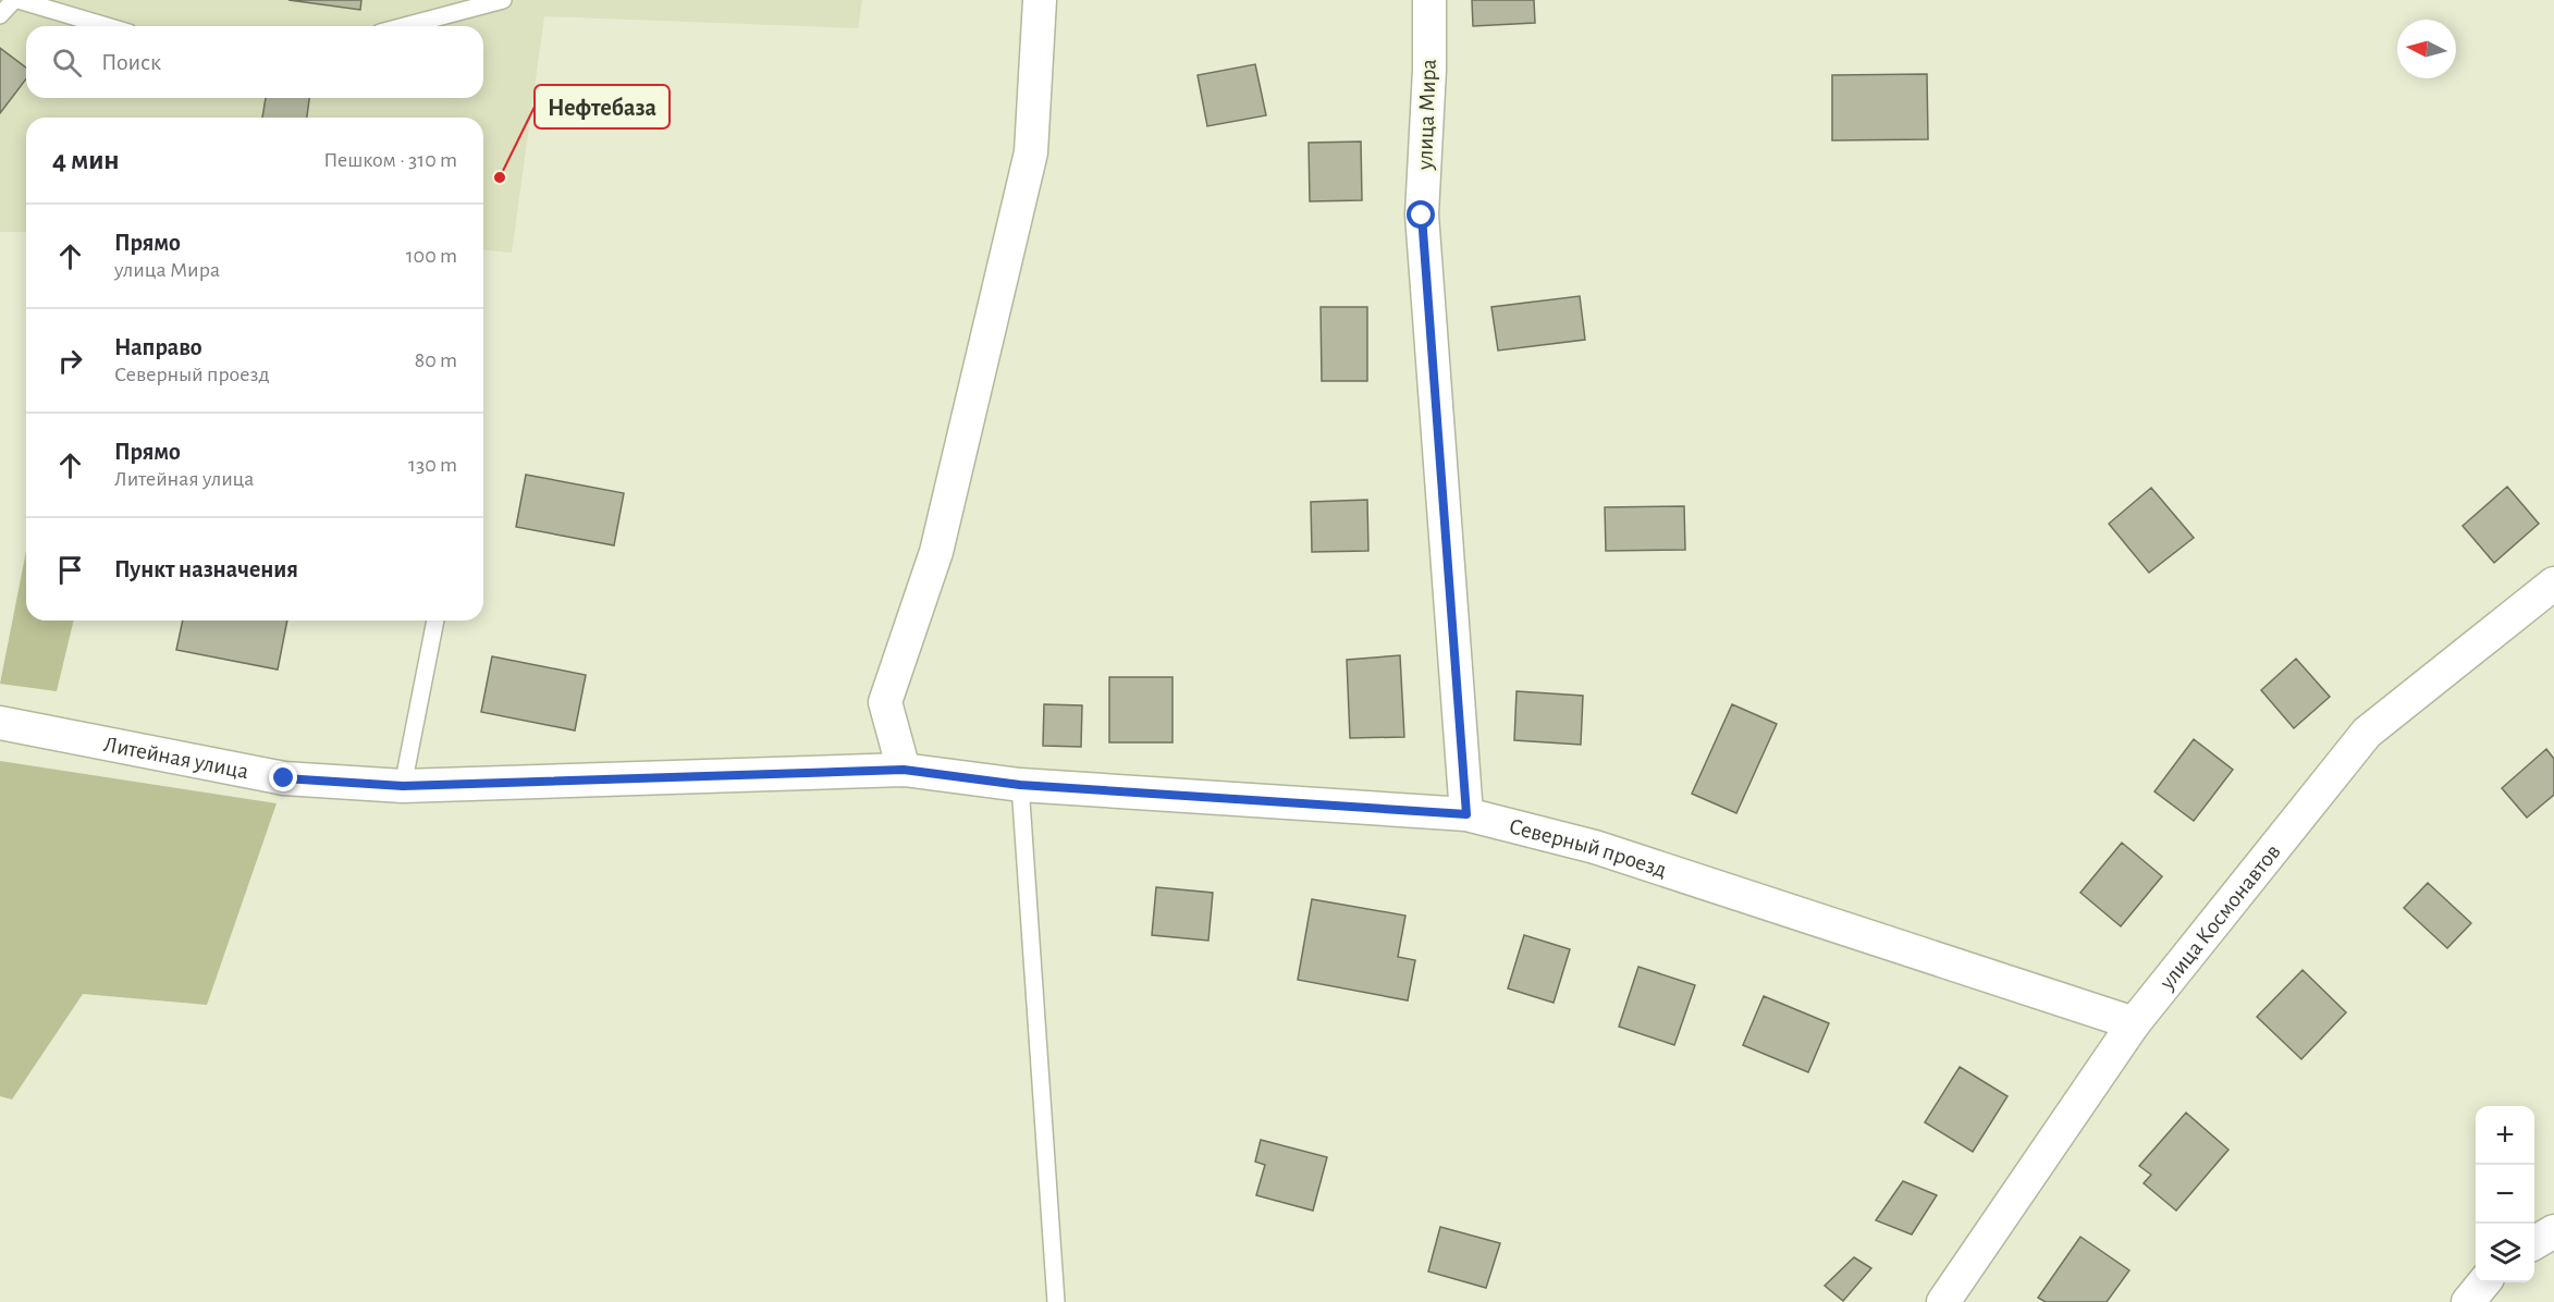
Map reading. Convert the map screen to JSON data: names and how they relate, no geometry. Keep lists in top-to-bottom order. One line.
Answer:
{"streets":{"street":["улица Мира","Литейная улица","Северный проезд","улица Космонавтов"]},"crossings":[["улица Мира","Северный проезд"],["Литейная улица","Северный проезд"],["Северный проезд","улица Космонавтов"]],"places":["Нефтебаза"],"north":"left","page":{"search":"Поиск","heading":["4 мин","Пешком · 310 m"],"list":[["Прямо","улица Мира","100 m"],["Направо","Северный проезд","80 m"],["Прямо","Литейная улица","130 m"],"Пункт назначения"],"map_buttons":["+","−"]}}
